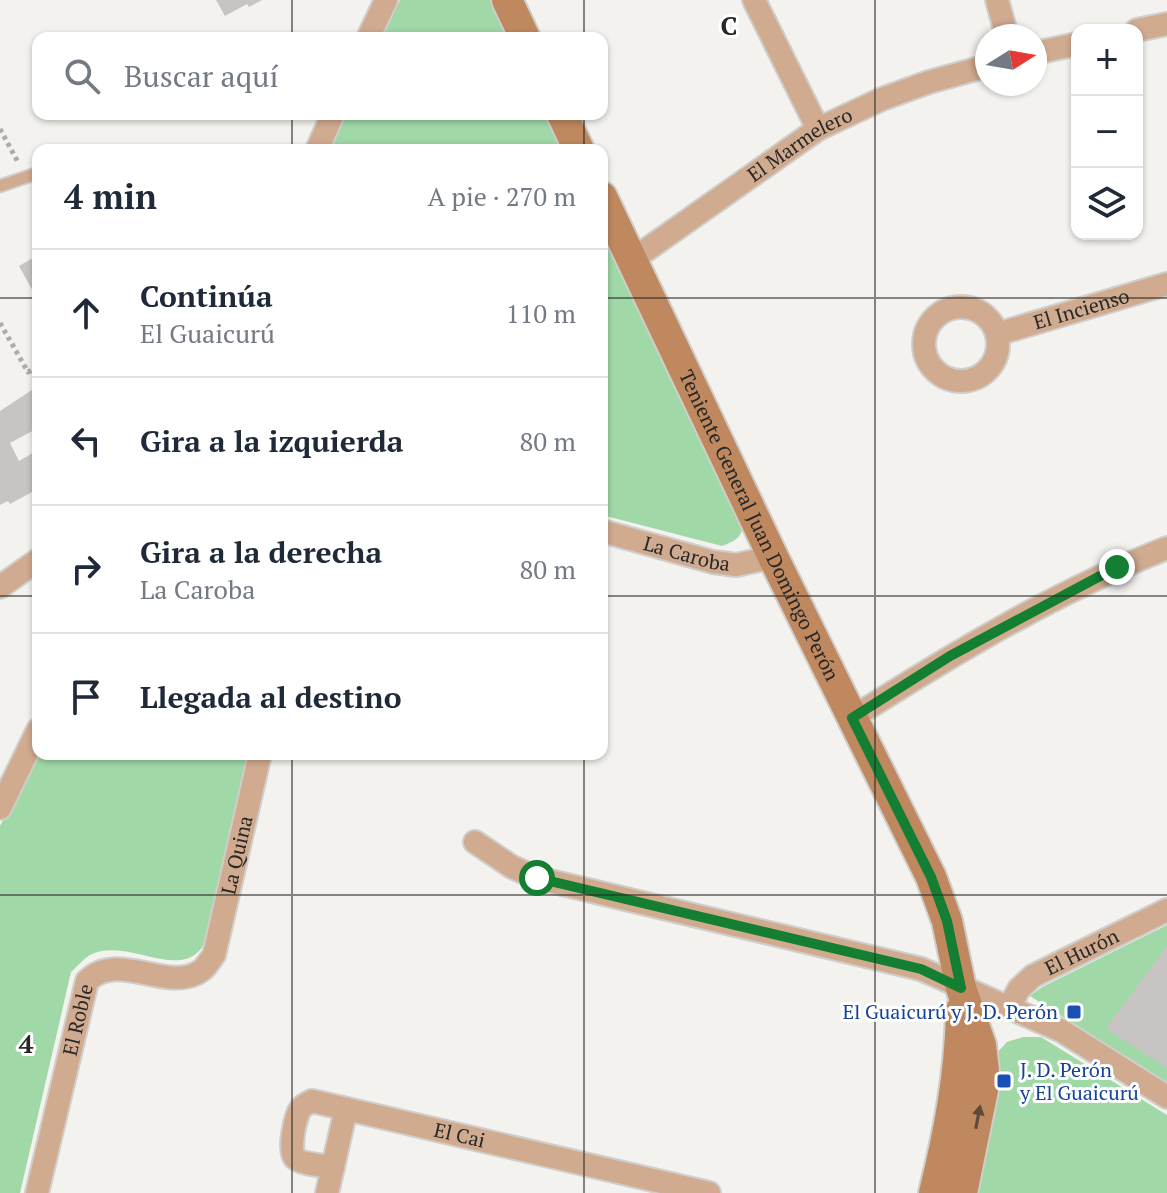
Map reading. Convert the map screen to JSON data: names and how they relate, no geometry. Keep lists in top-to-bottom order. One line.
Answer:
{"streets":{"main road":["Teniente General Juan Domingo Perón"],"street":["El Marmelero","El Incienso","La Caroba","La Quina","El Hurón","El Roble","El Cai"]},"crossings":[["El Marmelero","Teniente General Juan Domingo Perón"],["Teniente General Juan Domingo Perón","La Caroba"],["La Quina","El Roble"]],"places":{"transit":["El Guaicurú y J. D. Perón","J. D. Perón y El Guaicurú"]},"north":"right","page":{"map_buttons":["+","−"],"search":"Buscar aquí","heading":["4 min","A pie · 270 m"],"list":[["Continúa","El Guaicurú","110 m"],["Gira a la izquierda","80 m"],["Gira a la derecha","La Caroba","80 m"],"Llegada al destino"]},"grid":{"columns":["C"],"rows":["4"]}}
